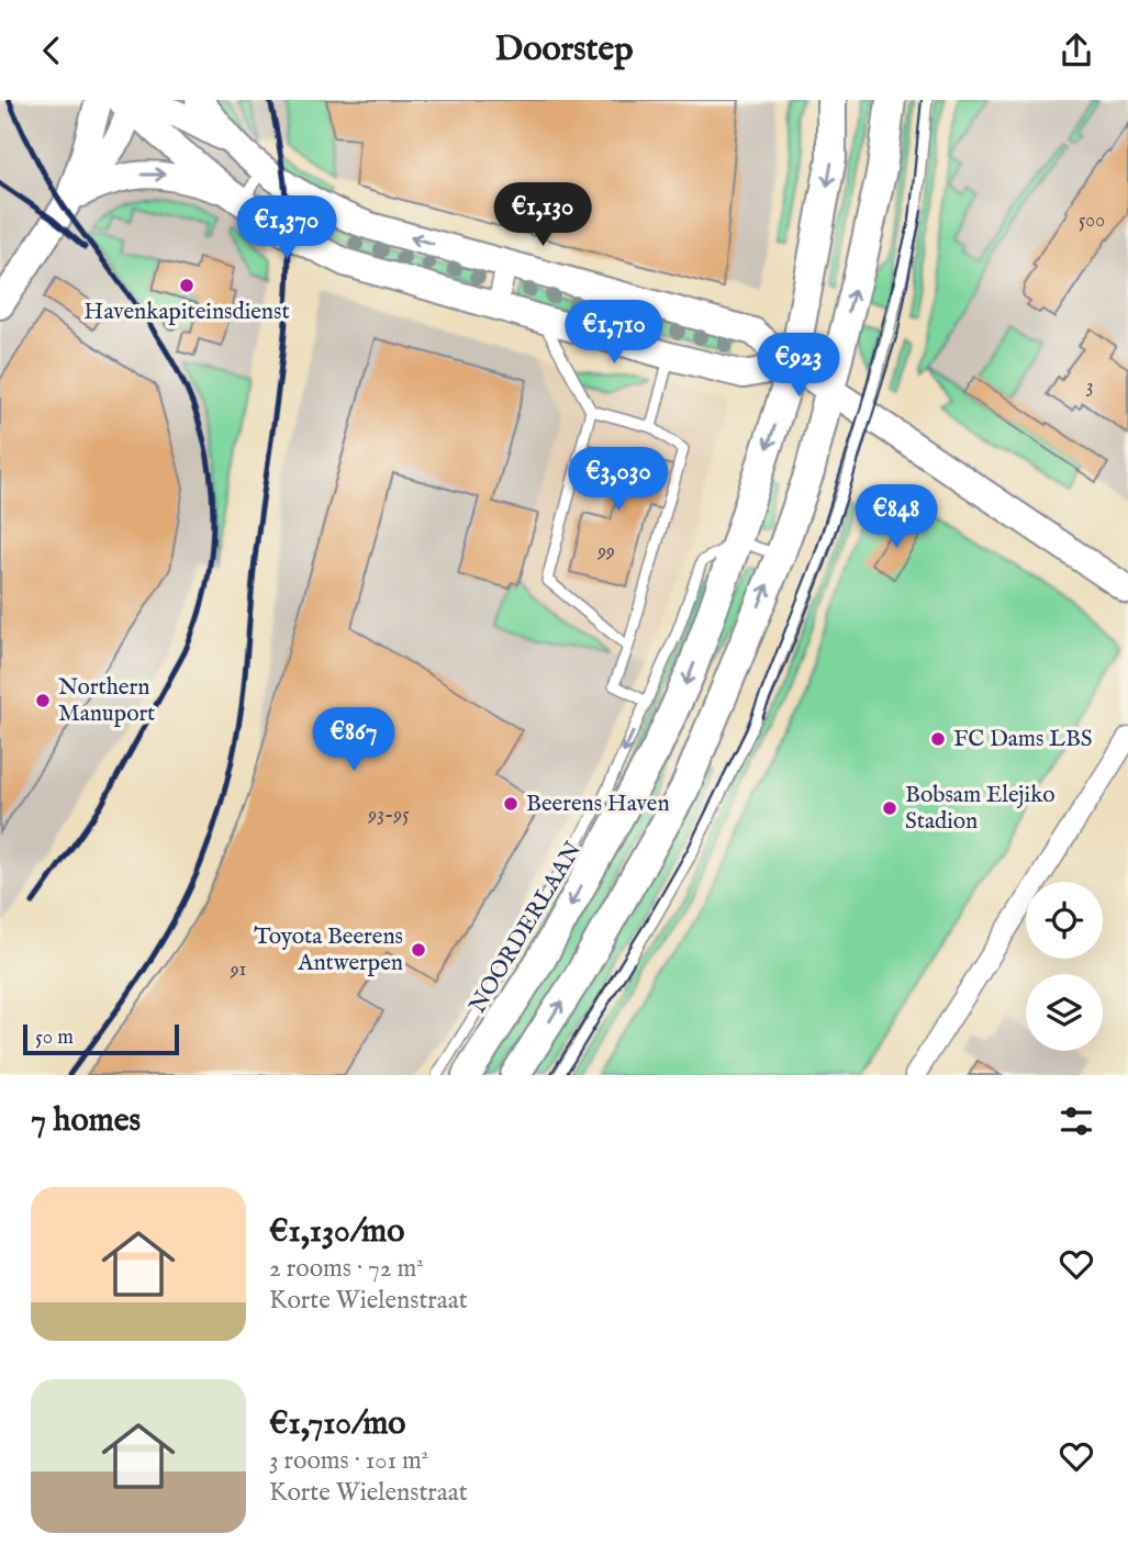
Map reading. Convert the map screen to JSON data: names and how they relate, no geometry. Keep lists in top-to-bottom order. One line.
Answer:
{"streets":{"main road":["NOORDERLAAN"]},"places":["Havenkapiteinsdienst","Northern Manuport","FC Dams LBS","Beerens Haven","Bobsam Elejiko Stadion","Toyota Beerens Antwerpen"],"house_numbers":["500","3","99","93-95","91"],"scale_bar":"50 m","page":{"header":"Doorstep","price":["€1,130","€1,370","€1,710","€923","€3,030","€848","€867"],"scale":"50 m","heading":"7 homes","list":[{"name":"€1,130/mo","note":"2 rooms · 72 m² · Korte Wielenstraat"},{"name":"€1,710/mo","note":"3 rooms · 101 m² · Korte Wielenstraat"}]}}
